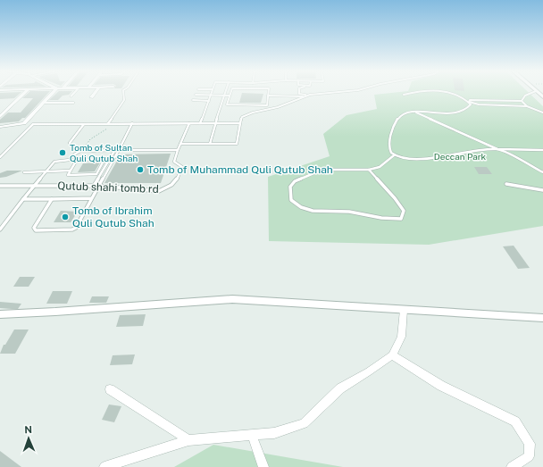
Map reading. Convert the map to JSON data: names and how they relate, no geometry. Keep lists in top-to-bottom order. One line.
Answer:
{"streets":{"lane":["Qutub shahi tomb rd"]},"parks":["Deccan Park"],"places":["Tomb of Sultan Quli Qutub Shah","Tomb of Muhammad Quli Qutub Shah","Tomb of Ibrahim Quli Qutub Shah"],"north":"top"}
